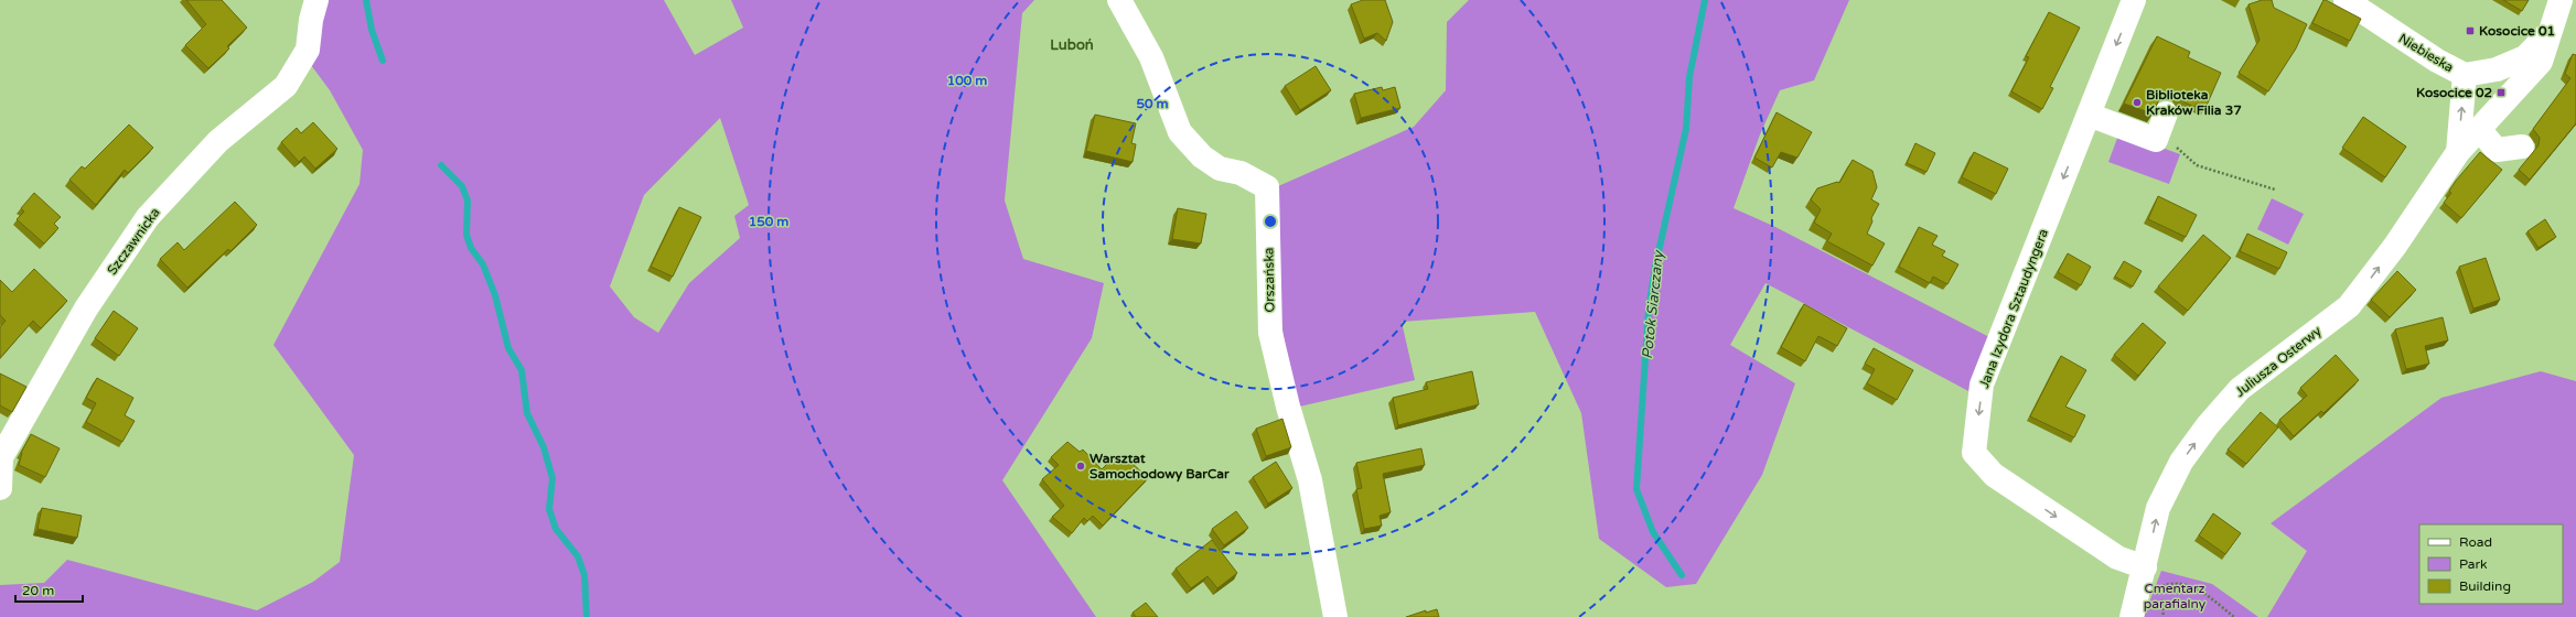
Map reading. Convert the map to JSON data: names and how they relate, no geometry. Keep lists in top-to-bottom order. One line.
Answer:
{"streets":{"street":["Niebieska","Szczawnicka","Orszańska","Jana Izydora Sztaudyngera","Juliusza Osterwy"]},"crossings":[["Niebieska","Juliusza Osterwy"],["Jana Izydora Sztaudyngera","Juliusza Osterwy"]],"one_way":["Jana Izydora Sztaudyngera","Juliusza Osterwy"],"districts":["Luboń"],"water":["Potok Siarczany"],"parks":["Cmentarz parafialny"],"places":{"transit":["Kosocice 01","Kosocice 02"],"other":["Biblioteka Kraków Filia 37","Warsztat Samochodowy BarCar"]},"legend":["Road","Park","Building"],"scale_bar":"20 m","rings":["100 m","50 m","150 m"]}
